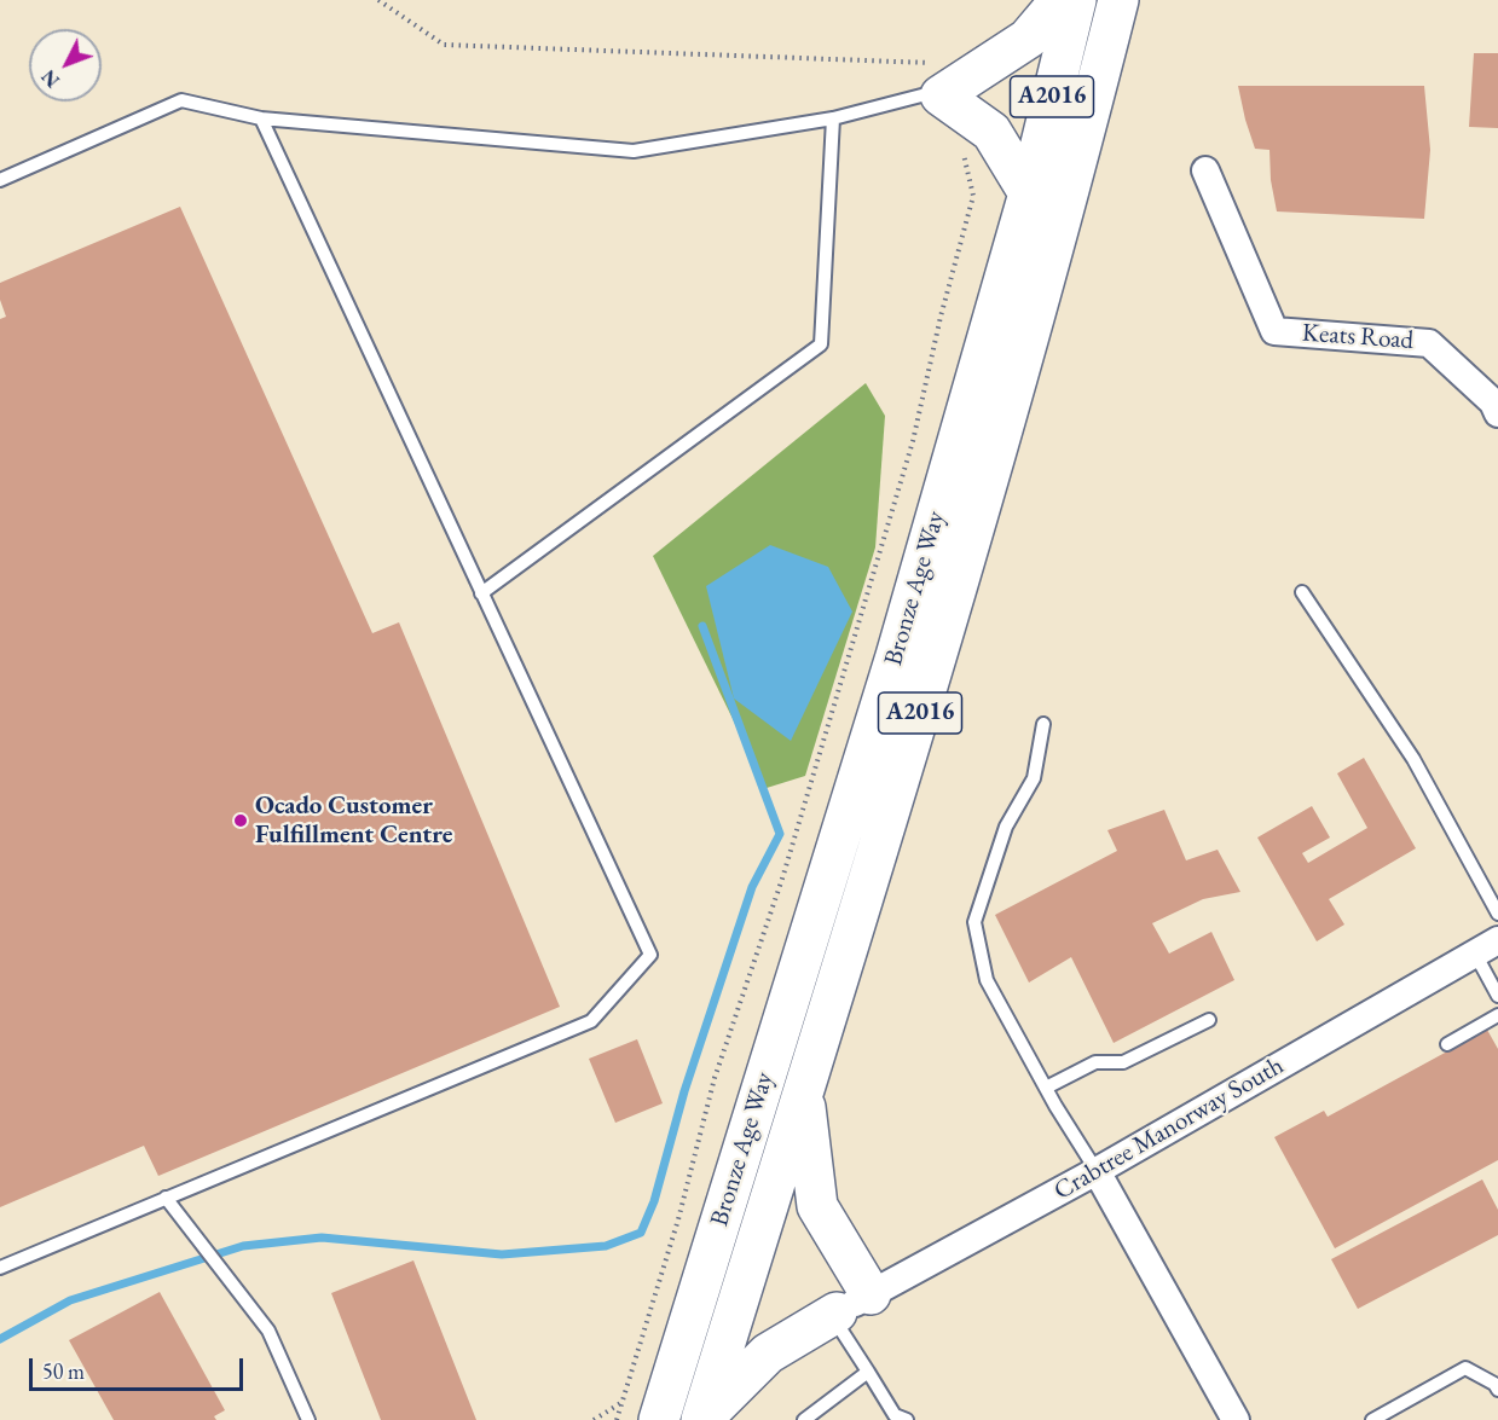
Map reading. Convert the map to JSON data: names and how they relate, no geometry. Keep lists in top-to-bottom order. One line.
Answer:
{"streets":{"main road":["A2016","Bronze Age Way"],"street":["Keats Road","Crabtree Manorway South"]},"places":["Ocado Customer Fulfillment Centre"],"scale_bar":"50 m","north":"bottom left"}
